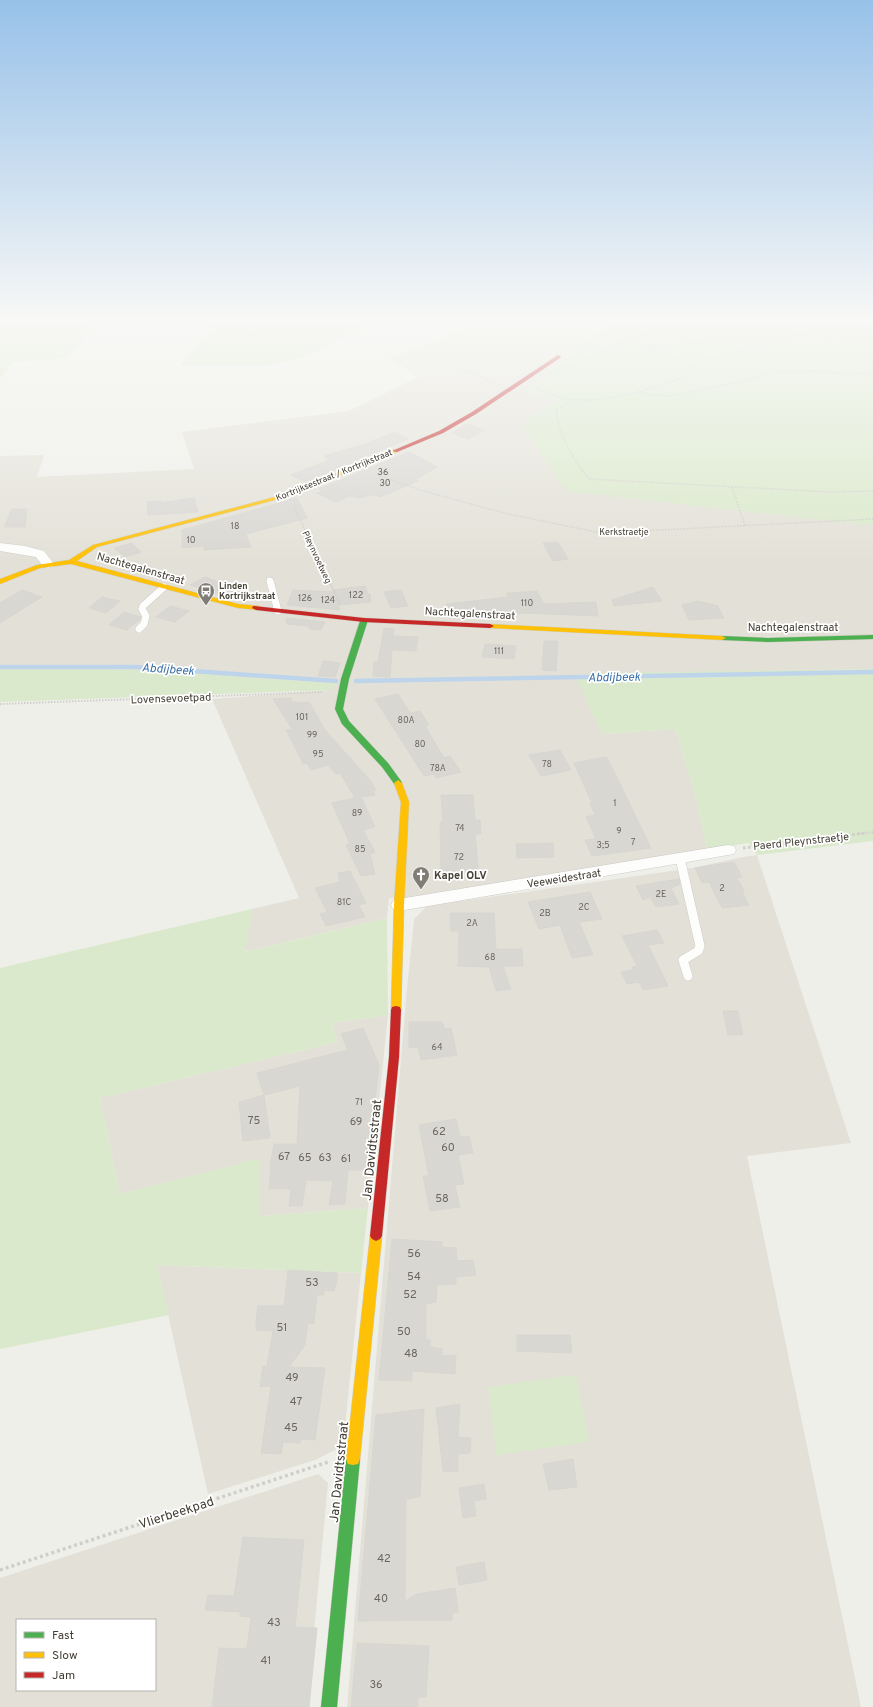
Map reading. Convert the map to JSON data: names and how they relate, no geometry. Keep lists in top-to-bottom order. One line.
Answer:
{"streets":{"street":["Kortrijksestraat / Kortrijkstraat","Nachtegalenstraat","Veeweidestraat","Jan Davidtsstraat"],"path":["Kerkstraetje","Pleynvoetweg","Lovensevoetpad","Paerd Pleynstraetje","Vlierbeekpad"]},"crossings":[["Kortrijksestraat / Kortrijkstraat","Kerkstraetje"],["Kortrijksestraat / Kortrijkstraat","Pleynvoetweg"],["Kortrijksestraat / Kortrijkstraat","Nachtegalenstraat"],["Pleynvoetweg","Nachtegalenstraat"],["Nachtegalenstraat","Jan Davidtsstraat"],["Lovensevoetpad","Jan Davidtsstraat"],["Paerd Pleynstraetje","Veeweidestraat"],["Veeweidestraat","Jan Davidtsstraat"],["Jan Davidtsstraat","Vlierbeekpad"]],"water":["Abdijbeek"],"places":{"bus stop":["Linden Kortrijkstraat"],"church":["Kapel OLV"]},"house_numbers":["36","30","18","10","122","126","124","110","111","101","80A","99","80","95","78","78A","1","89","74","9","7","3;5","85","72","2","2E","81C","2C","2B","2A","68","64","71","75","69","62","60","67","65","63","61","58","56","54","53","52","51","50","48","49","47","45","42","40","43","41","36"],"legend":["Fast","Slow","Jam"]}
